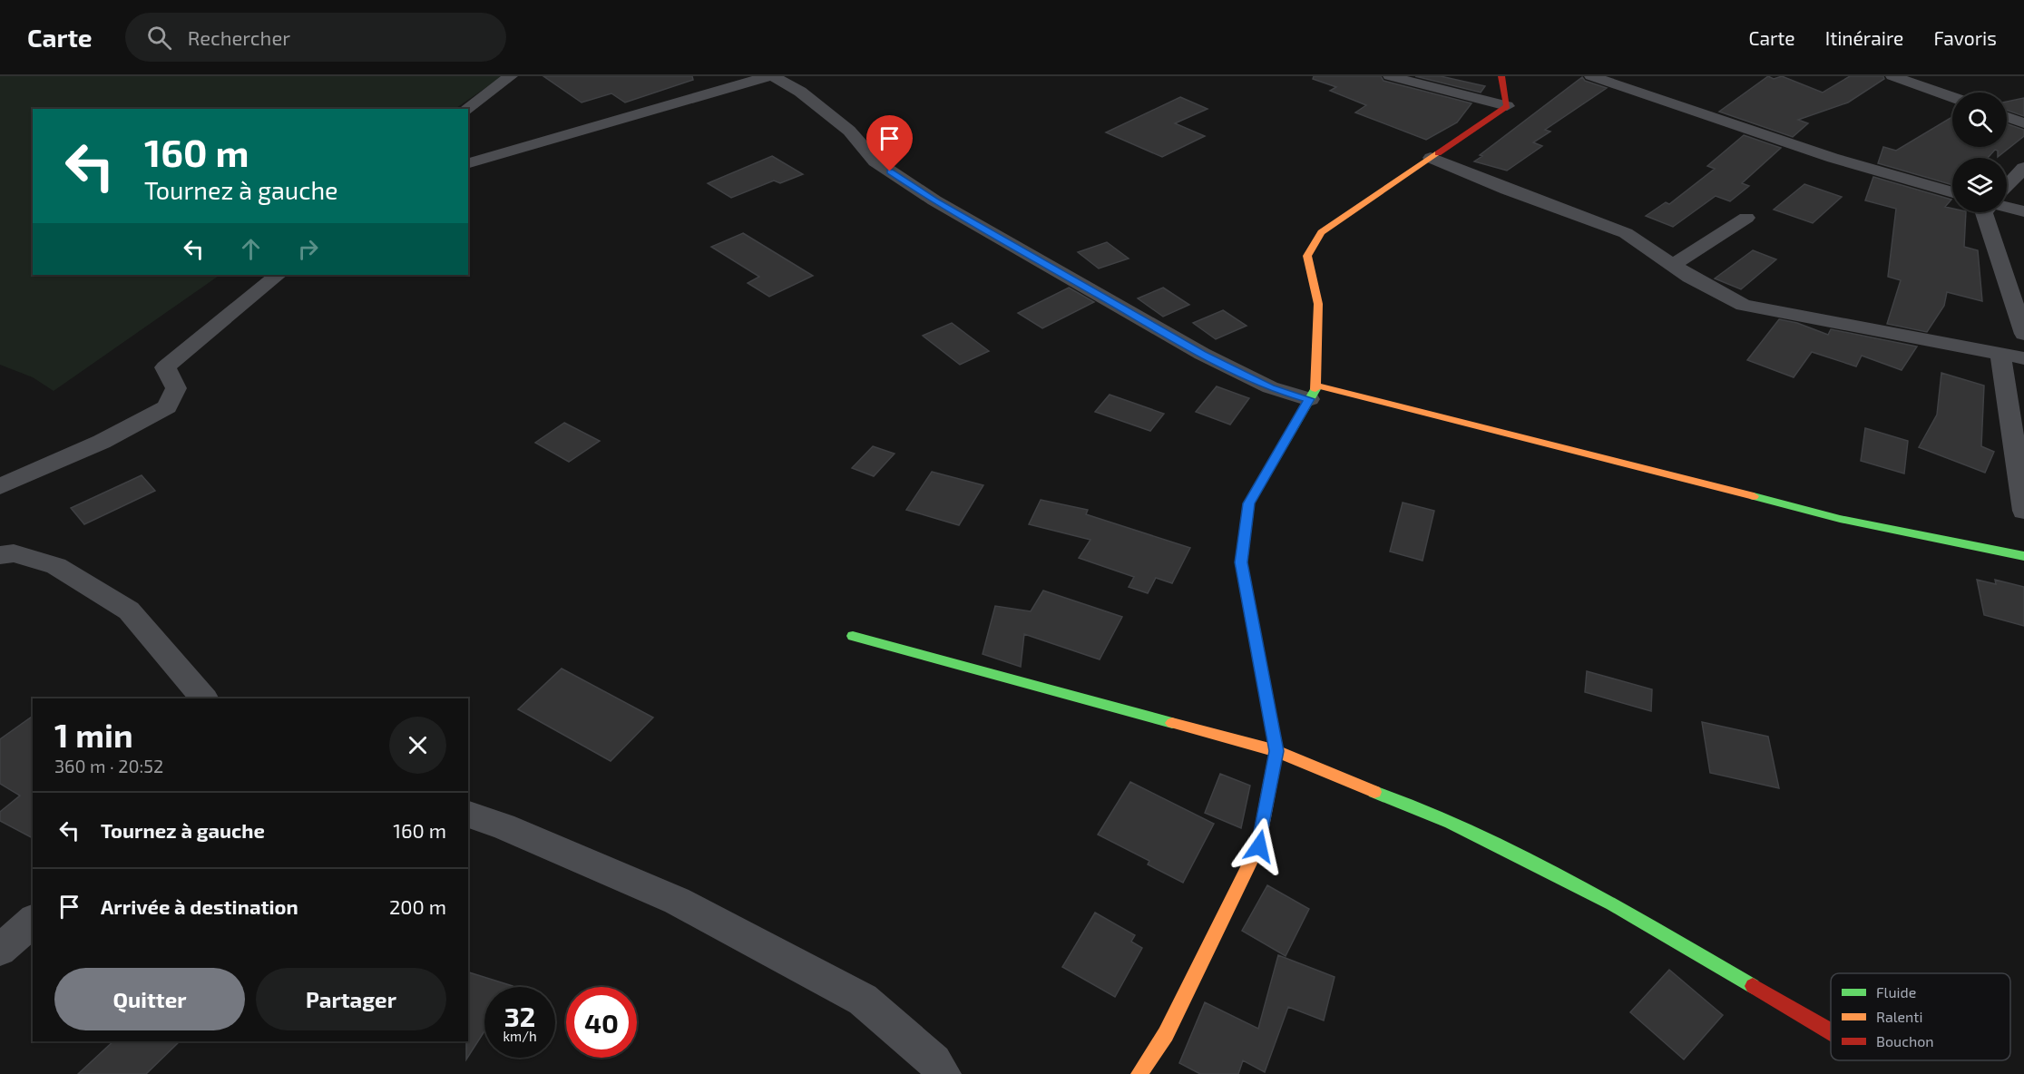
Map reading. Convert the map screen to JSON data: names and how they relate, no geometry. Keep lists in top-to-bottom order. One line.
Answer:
{"legend":["Fluide","Ralenti","Bouchon"],"page":{"header":"Carte","search":"Rechercher","nav":["Carte","Itinéraire","Favoris"],"turn":["160 m","Tournez à gauche"],"heading":["1 min","360 m · 20:52"],"list":[{"name":"Tournez à gauche","value":"160 m"},{"name":"Arrivée à destination","value":"200 m"}],"buttons":["Quitter","Partager"],"speed":"32 km/h","limit":"40"}}
